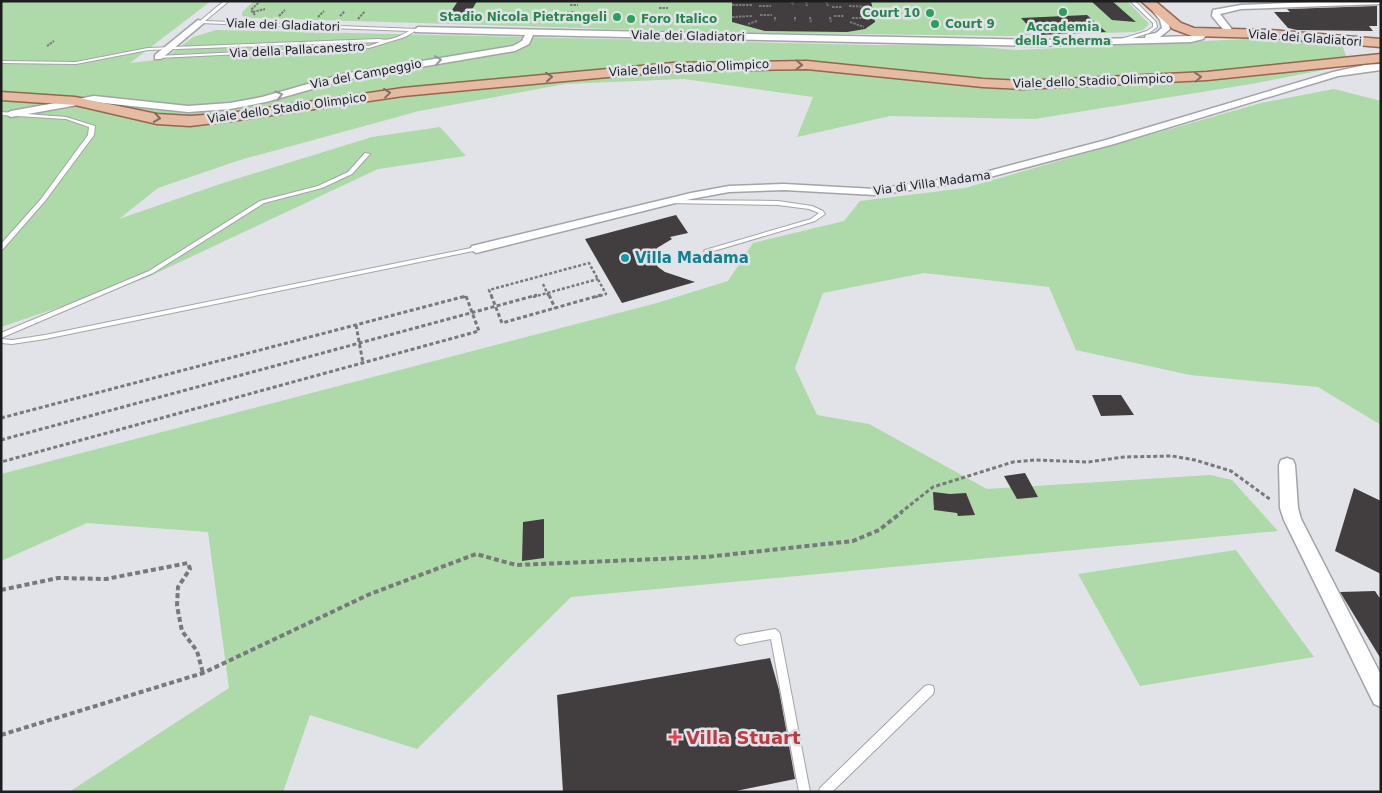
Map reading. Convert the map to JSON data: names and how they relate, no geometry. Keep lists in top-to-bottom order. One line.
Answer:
{"streets":{"main road":["Viale dei Gladiatori","Viale dello Stadio Olimpico"],"street":["Via della Pallacanestro","Via del Campeggio","Via di Villa Madama"]},"crossings":[["Viale dei Gladiatori","Via della Pallacanestro"],["Viale dei Gladiatori","Via del Campeggio"],["Viale dello Stadio Olimpico","Via del Campeggio"]],"one_way":["Viale dello Stadio Olimpico","Via del Campeggio"],"places":{"other":["Accademia della Scherma","Court 10","Stadio Nicola Pietrangeli","Foro Italico","Court 9","Villa Madama"],"health":["Villa Stuart"]}}
